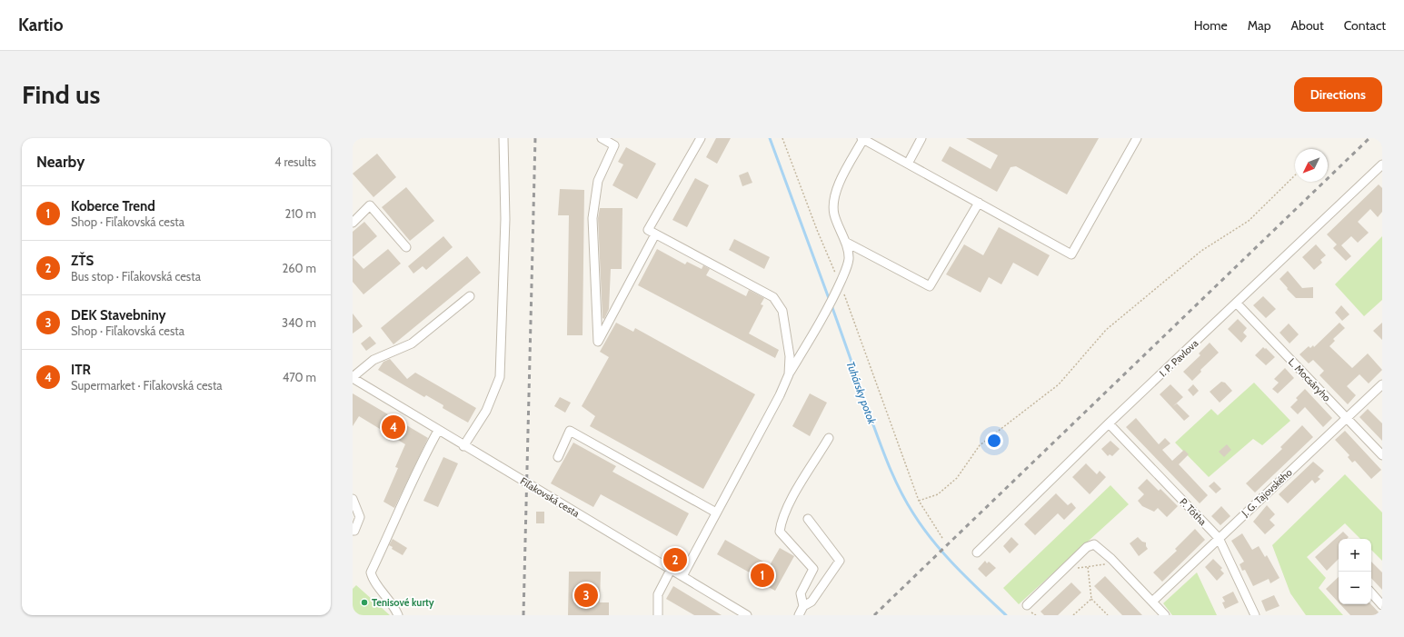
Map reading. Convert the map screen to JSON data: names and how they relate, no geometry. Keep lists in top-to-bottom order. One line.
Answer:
{"streets":{"street":["I. P. Pavlova","L. Mocsáryho","J. G. Tajovského","Fiľakovská cesta","P. Tótha"]},"crossings":[["I. P. Pavlova","L. Mocsáryho"],["I. P. Pavlova","P. Tótha"],["L. Mocsáryho","J. G. Tajovského"],["J. G. Tajovského","P. Tótha"]],"water":["Tuhársky potok"],"places":["Tenisové kurty"],"north":"bottom left","page":{"header":"Kartio","nav":["Home","Map","About","Contact"],"buttons":"Directions","title":"Find us","heading":["Nearby","4 results"],"list":[{"mark":"1","name":"Koberce Trend","note":"Shop · Fiľakovská cesta","value":"210 m"},{"mark":"2","name":"ZŤS","note":"Bus stop · Fiľakovská cesta","value":"260 m"},{"mark":"3","name":"DEK Stavebniny","note":"Shop · Fiľakovská cesta","value":"340 m"},{"mark":"4","name":"ITR","note":"Supermarket · Fiľakovská cesta","value":"470 m"}],"pins":["4","2","1","3"],"map_buttons":["+","−"]}}
